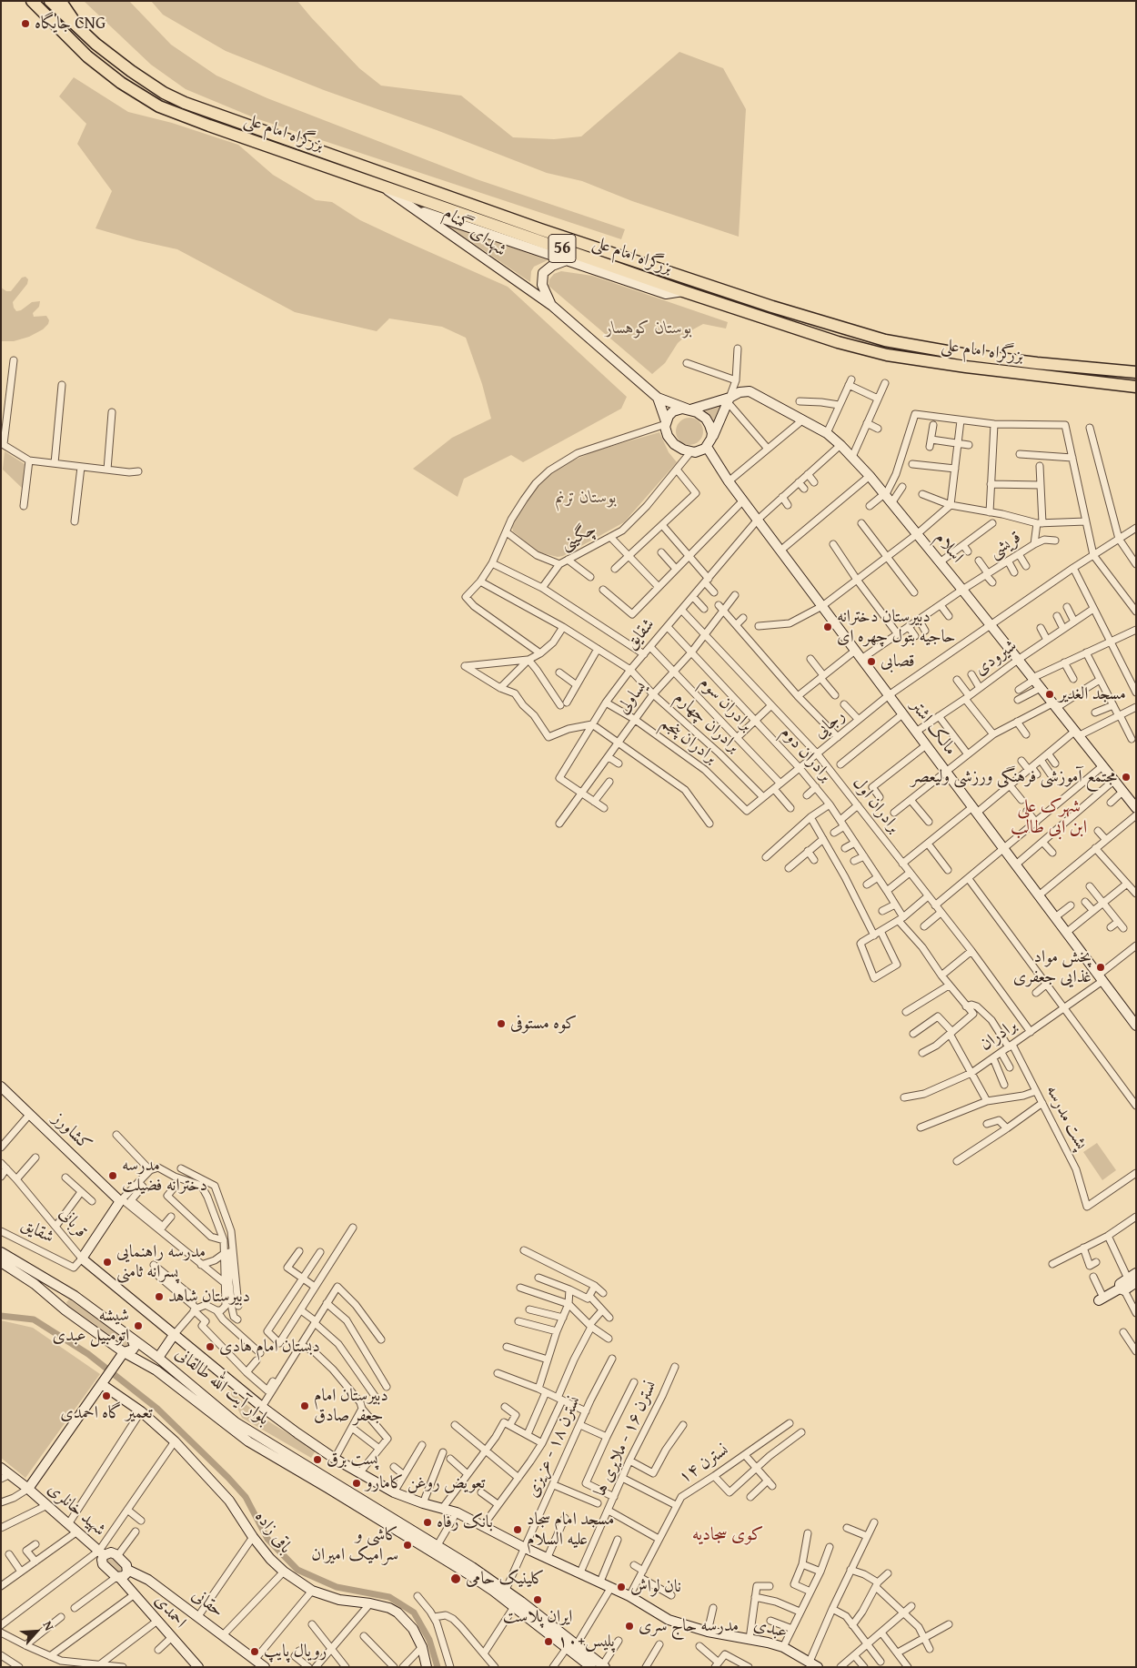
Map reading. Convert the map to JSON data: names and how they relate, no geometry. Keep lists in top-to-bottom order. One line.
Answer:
{"streets":{"highway":["بزرگراه امام علی","56"],"street":["شهدای گمنام","چگینی","قریشی","اسلام","شقایق","شیرودی","یساولی","برادران سوم","برادران چهارم","رجایی","مالک اشتر","برادران پنجم","برادران دوم","برادران اول","برادران","پشت مدرسه","کشاورز","قربانی","بلوار آیت الله طالقانی","نسترن ۱۶ - ملایری ها","نسترن ۱۸ - عزیزی","نسترن ۱۴","شهید خانلری","باقی زاده","حقانی","احمدی","عبدی"]},"crossings":[["بزرگراه امام علی","شهدای گمنام"],["شهدای گمنام","چگینی"],["شهدای گمنام","اسلام"],["شهدای گمنام","مالک اشتر"],["چگینی","اسلام"],["چگینی","مالک اشتر"],["قریشی","اسلام"],["قریشی","مالک اشتر"],["اسلام","شقایق"],["اسلام","شیرودی"],["اسلام","رجایی"],["اسلام","مالک اشتر"],["شقایق","یساولی"],["شقایق","برادران سوم"],["شقایق","برادران چهارم"],["شقایق","مالک اشتر"],["شقایق","برادران پنجم"],["شقایق","برادران دوم"],["شقایق","برادران اول"],["شقایق","قربانی"],["شقایق","عبدی"],["شیرودی","مالک اشتر"],["یساولی","برادران سوم"],["یساولی","برادران چهارم"],["یساولی","برادران پنجم"],["یساولی","برادران دوم"],["یساولی","برادران اول"],["برادران سوم","رجایی"],["برادران چهارم","رجایی"],["رجایی","مالک اشتر"],["رجایی","برادران پنجم"],["رجایی","برادران دوم"],["رجایی","برادران اول"],["مالک اشتر","برادران"],["برادران دوم","برادران"],["برادران دوم","پشت مدرسه"],["برادران اول","برادران"],["برادران","پشت مدرسه"],["کشاورز","قربانی"],["قربانی","عبدی"],["بلوار آیت الله طالقانی","نسترن ۱۸ - عزیزی"],["نسترن ۱۶ - ملایری ها","عبدی"],["نسترن ۱۸ - عزیزی","عبدی"],["نسترن ۱۴","عبدی"],["شهید خانلری","احمدی"]],"districts":["شهرک علی ابن ابی طالب","کوی سجادیه"],"parks":["بوستان کوهسار","بوستان ترنم"],"places":["جایگاه CNG","دبیرستان دخترانه حاجیه بتول چهره ای","قصابی","مسجد الغدیر","مجتمع آموزشی فرهنگی ورزشی ولیعصر","پخش مواد غذایی جعفری","کوه مستوفی","مدرسه دخترانه فضیلت","مدرسه راهنمایی پسرانه ثامنی","دبیرستان شاهد","شیشه اتومبیل عبدی","دبستان امام هادی","تعمیر گاه احمدی","دبیرستان امام جعفر صادق","پست برق","تعویض روغن کامارو","بانک رفاه","مسجد امام سجاد علیه السلام","کاشی و سرامیک امیران","کلینیک حامی","نان لواش","ایران پلاست","مدرسه حاج سری","پلیس+۱۰","رویال پایپ"],"north":"top right"}
